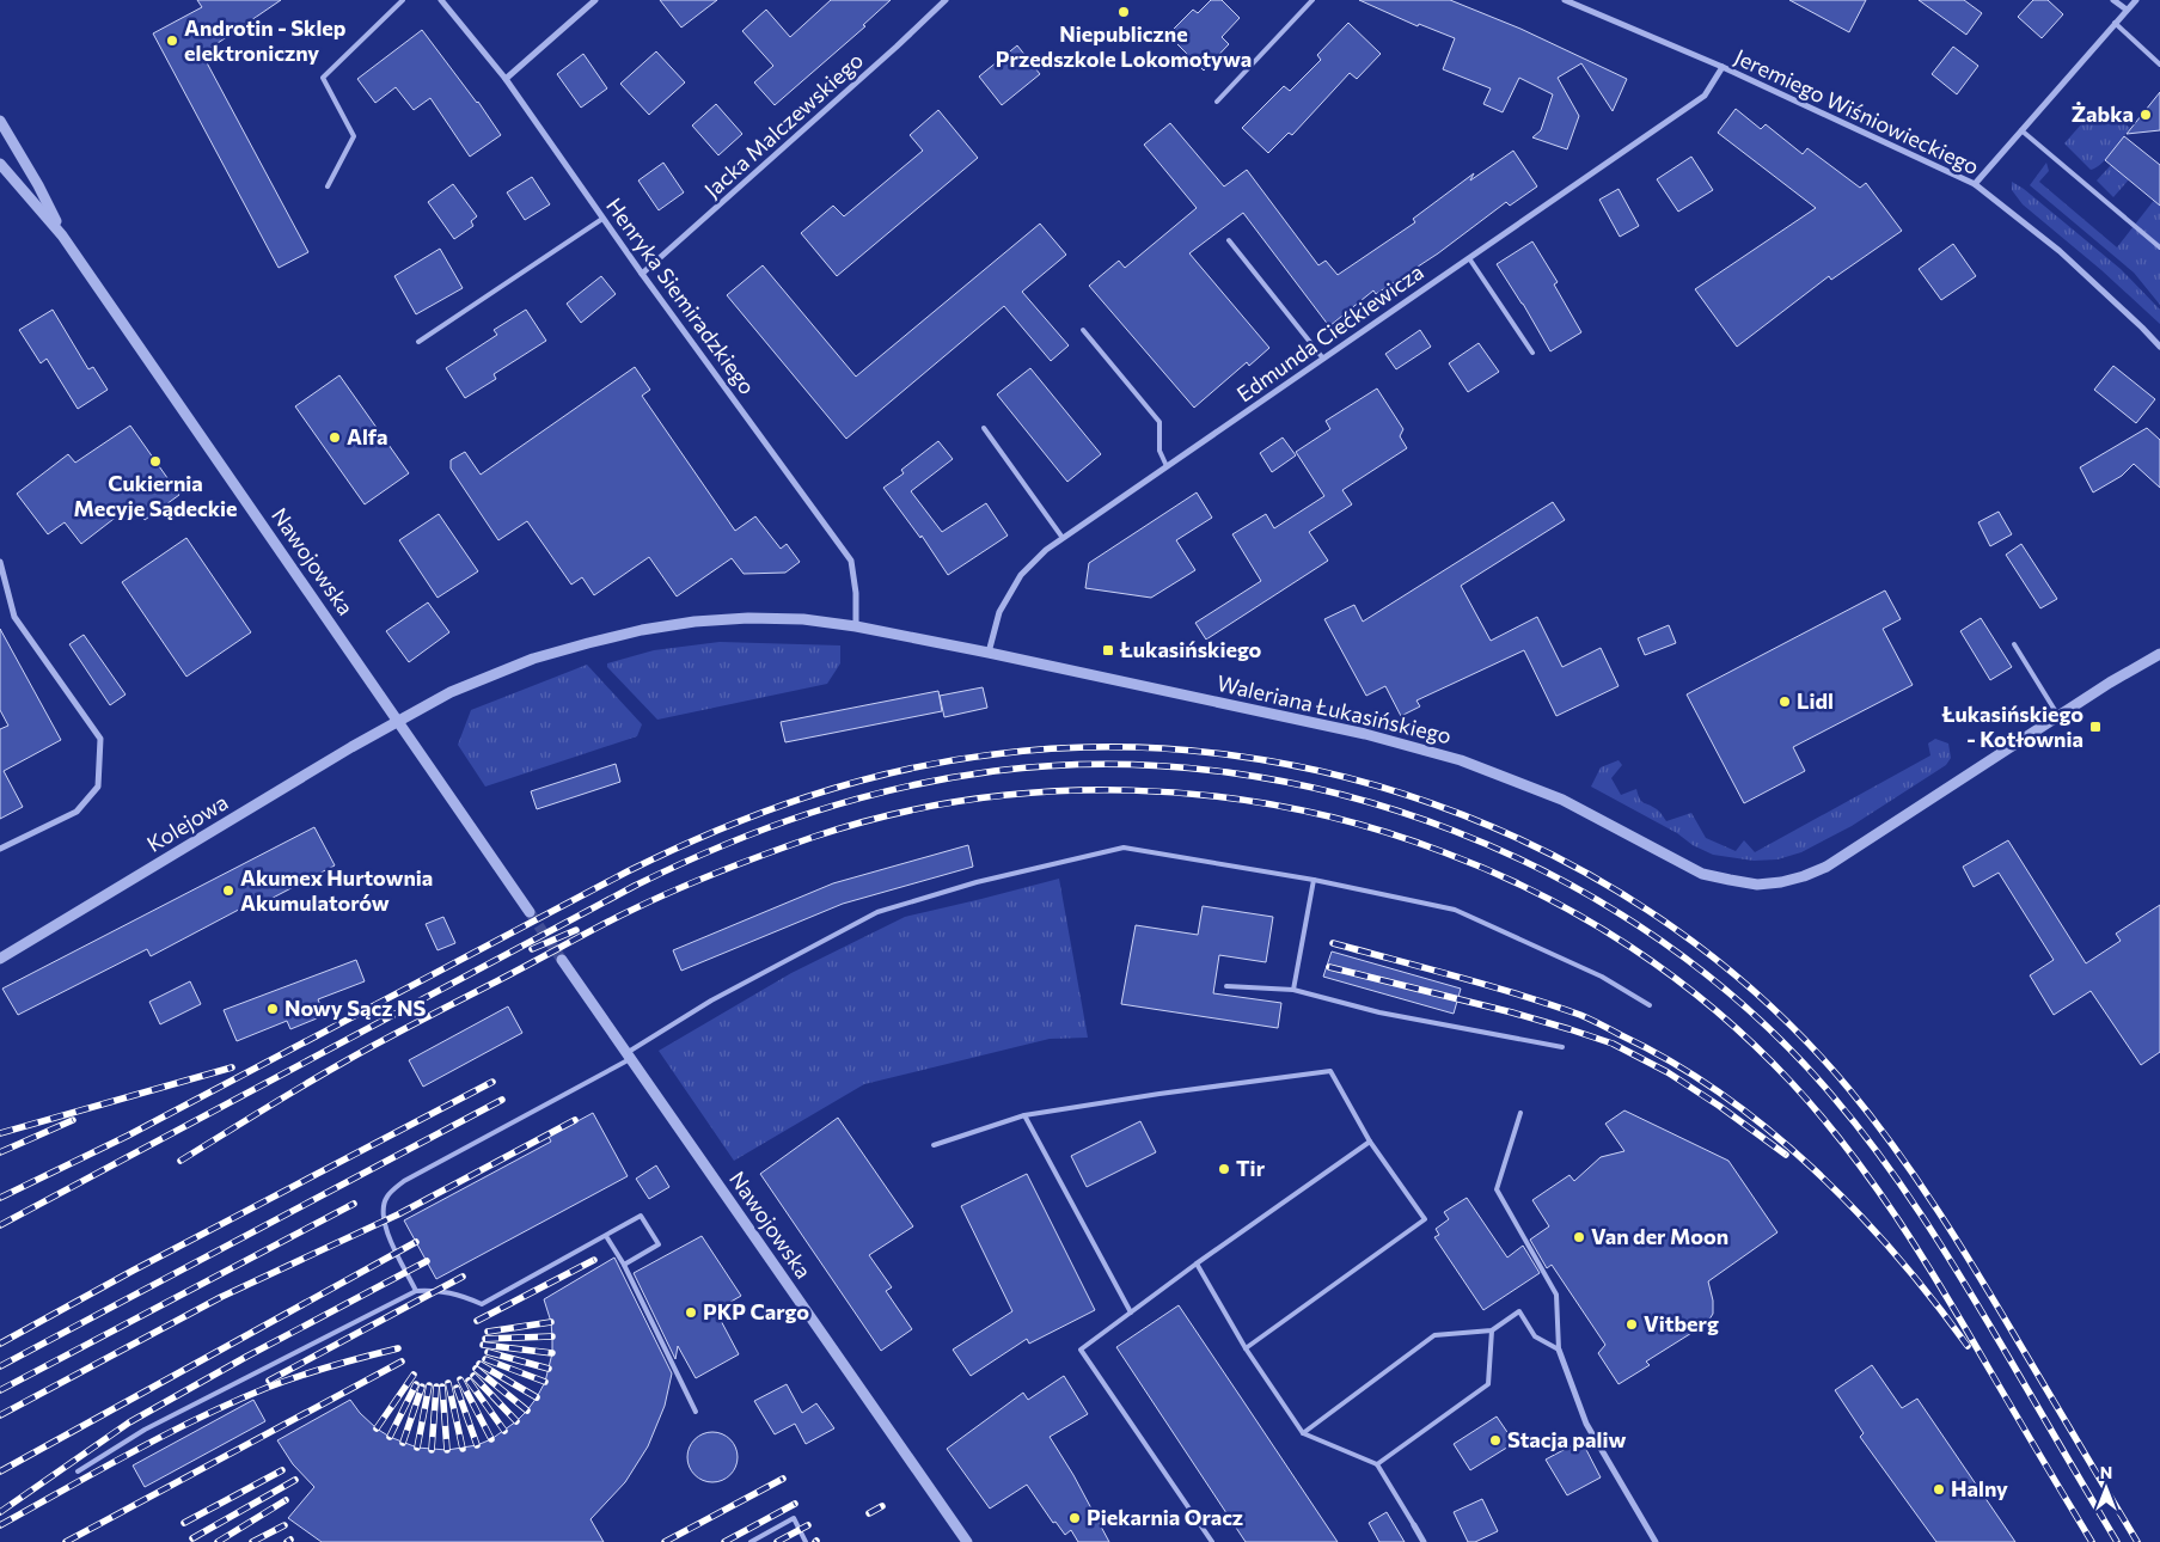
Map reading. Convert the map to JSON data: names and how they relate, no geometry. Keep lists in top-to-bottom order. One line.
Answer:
{"streets":{"street":["Jeremiego Wiśniowieckiego","Jacka Malczewskiego","Henryka Siemiradzkiego","Edmunda Ciećkiewicza","Nawojowska","Waleriana Łukasińskiego","Kolejowa"]},"crossings":[["Jeremiego Wiśniowieckiego","Edmunda Ciećkiewicza"],["Jacka Malczewskiego","Henryka Siemiradzkiego"],["Henryka Siemiradzkiego","Waleriana Łukasińskiego"],["Edmunda Ciećkiewicza","Waleriana Łukasińskiego"],["Nawojowska","Waleriana Łukasińskiego"],["Nawojowska","Kolejowa"],["Waleriana Łukasińskiego","Kolejowa"]],"places":{"other":["Niepubliczne Przedszkole Lokomotywa","Androtin - Sklep elektroniczny","Żabka","Alfa","Cukiernia Mecyje Sądeckie","Lidl","Akumex Hurtownia Akumulatorów","Nowy Sącz NS","Tir","Van der Moon","PKP Cargo","Vitberg","Stacja paliw","Halny","Piekarnia Oracz"],"transit":["Łukasińskiego","Łukasińskiego - Kotłownia"]},"north":"top"}
